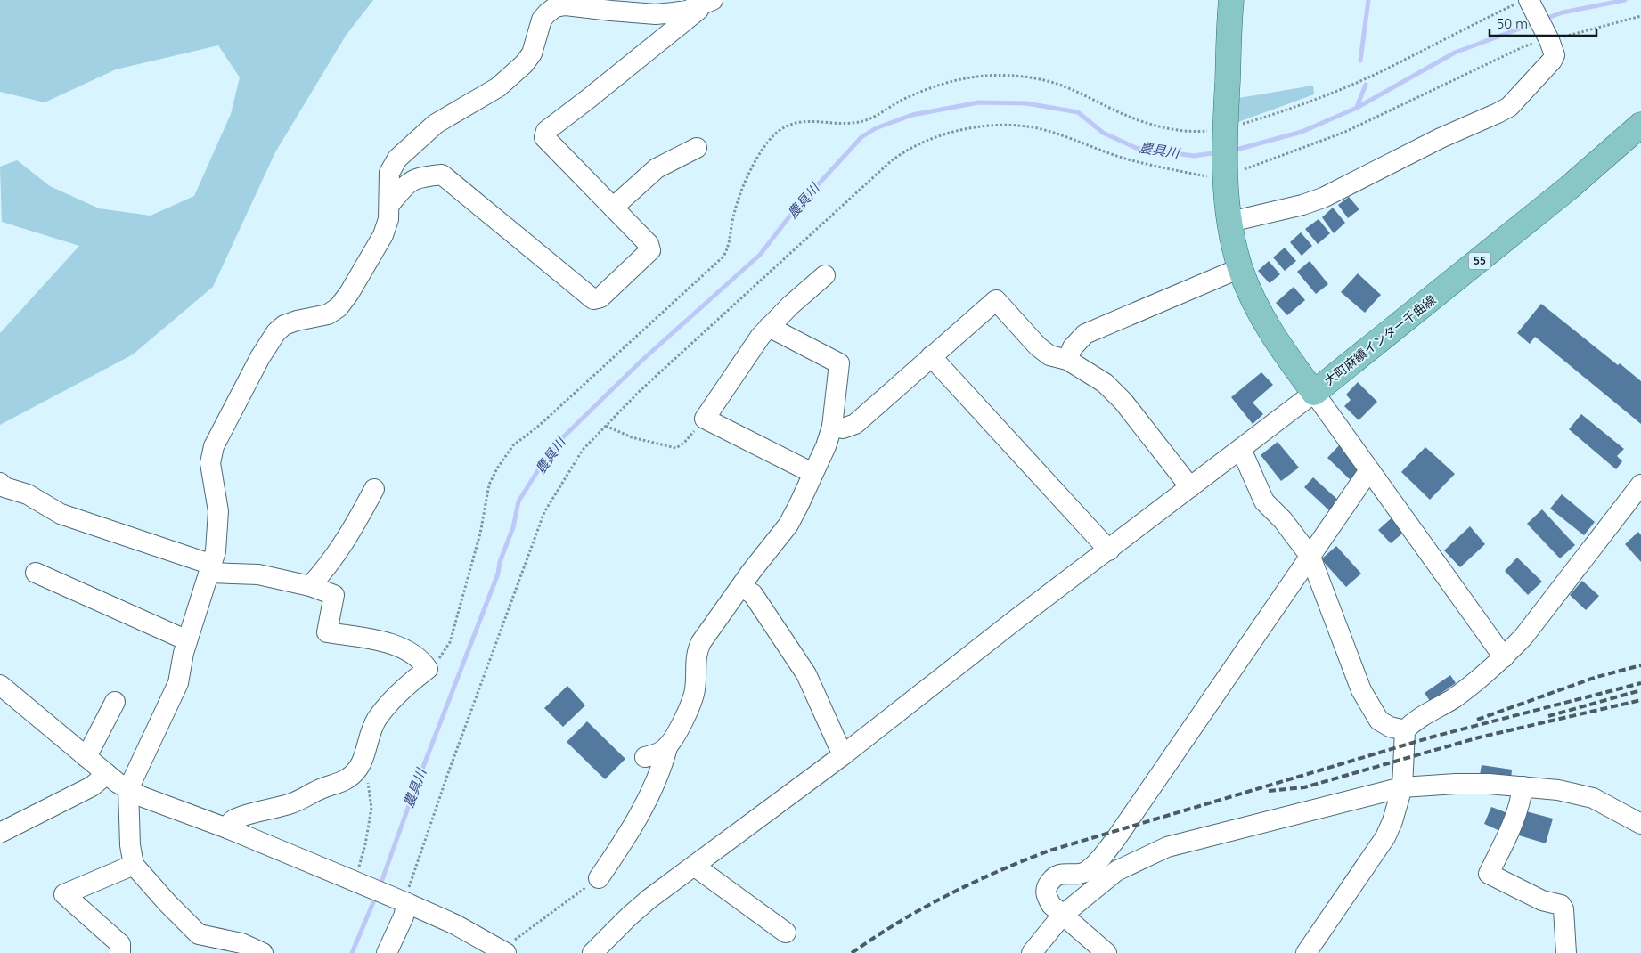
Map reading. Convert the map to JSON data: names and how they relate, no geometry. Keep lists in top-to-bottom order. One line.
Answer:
{"streets":{"main road":["55","大町麻績インター千曲線"]},"water":["農具川"],"scale_bar":"50 m"}
